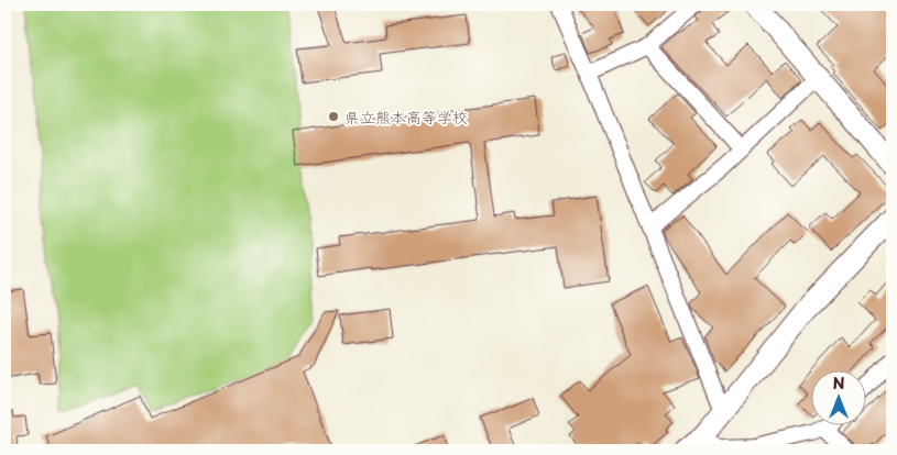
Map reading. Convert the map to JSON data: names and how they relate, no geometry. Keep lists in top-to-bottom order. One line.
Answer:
{"places":["県立熊本高等学校"],"north":"top"}
